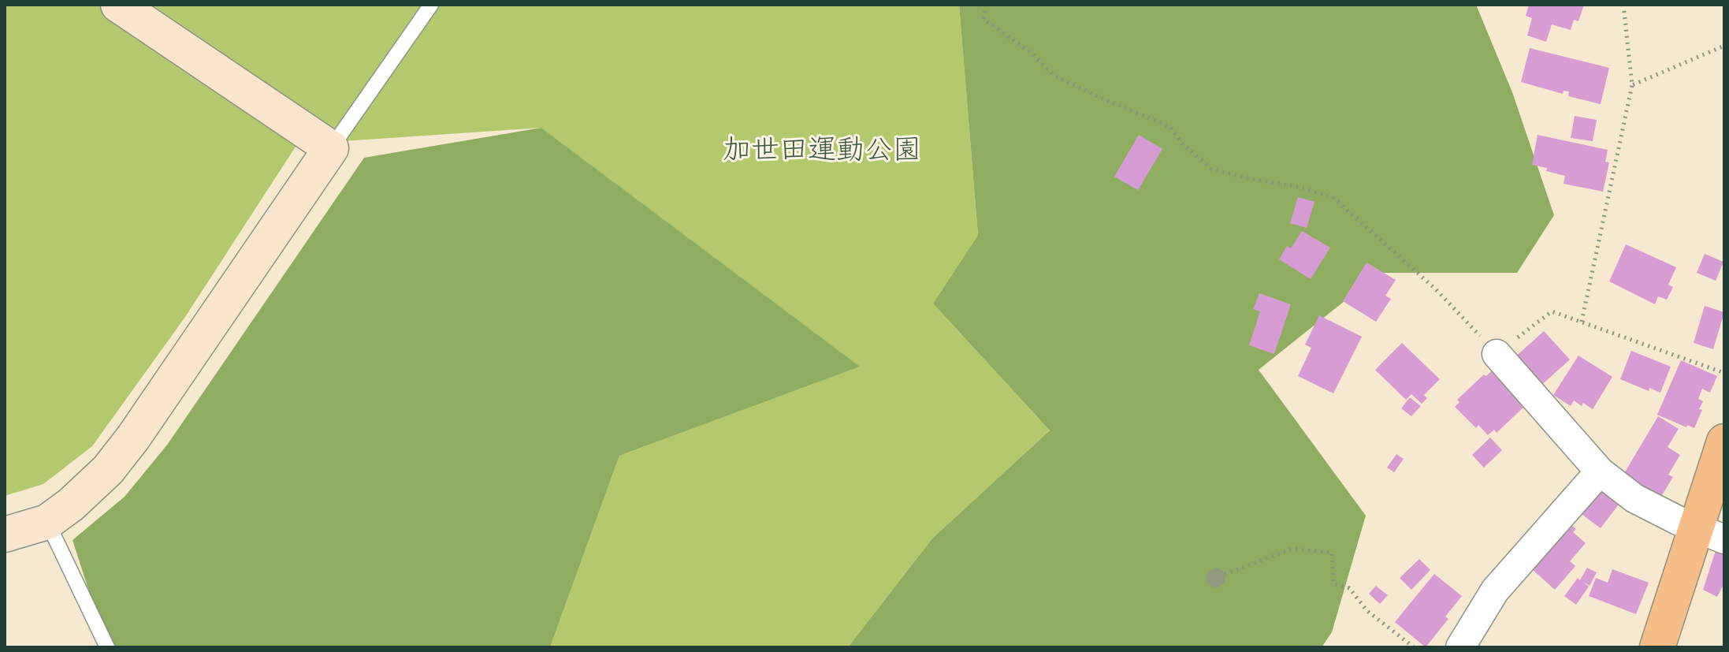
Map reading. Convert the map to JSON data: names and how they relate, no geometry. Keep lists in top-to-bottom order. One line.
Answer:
{"parks":["加世田運動公園"]}
